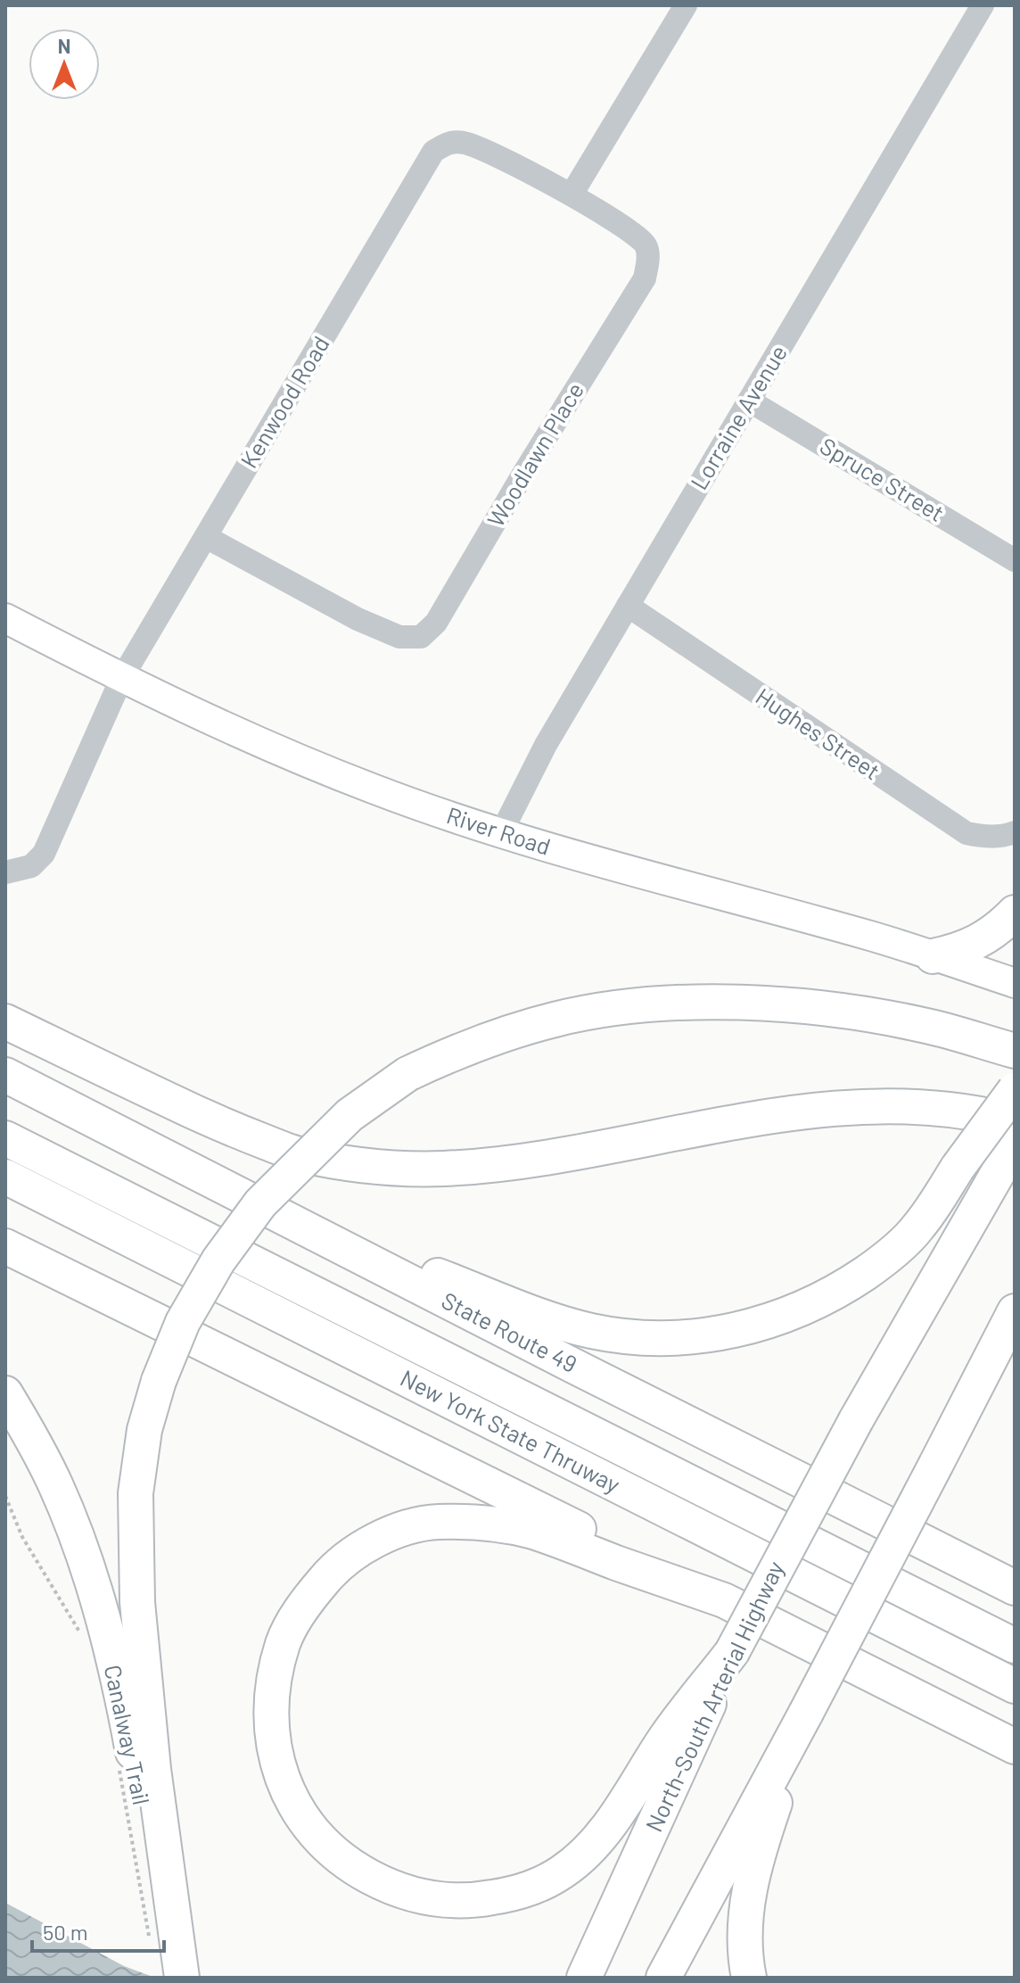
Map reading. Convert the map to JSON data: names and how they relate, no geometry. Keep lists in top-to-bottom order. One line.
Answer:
{"streets":{"highway":["State Route 49","New York State Thruway","North-South Arterial Highway"],"main road":["River Road"],"street":["Kenwood Road","Lorraine Avenue","Woodlawn Place","Spruce Street","Hughes Street"],"path":["Canalway Trail"]},"crossings":[["Kenwood Road","Woodlawn Place"],["Kenwood Road","River Road"],["Lorraine Avenue","Spruce Street"],["Lorraine Avenue","Hughes Street"],["Lorraine Avenue","River Road"]],"scale_bar":"50 m","north":"top"}
